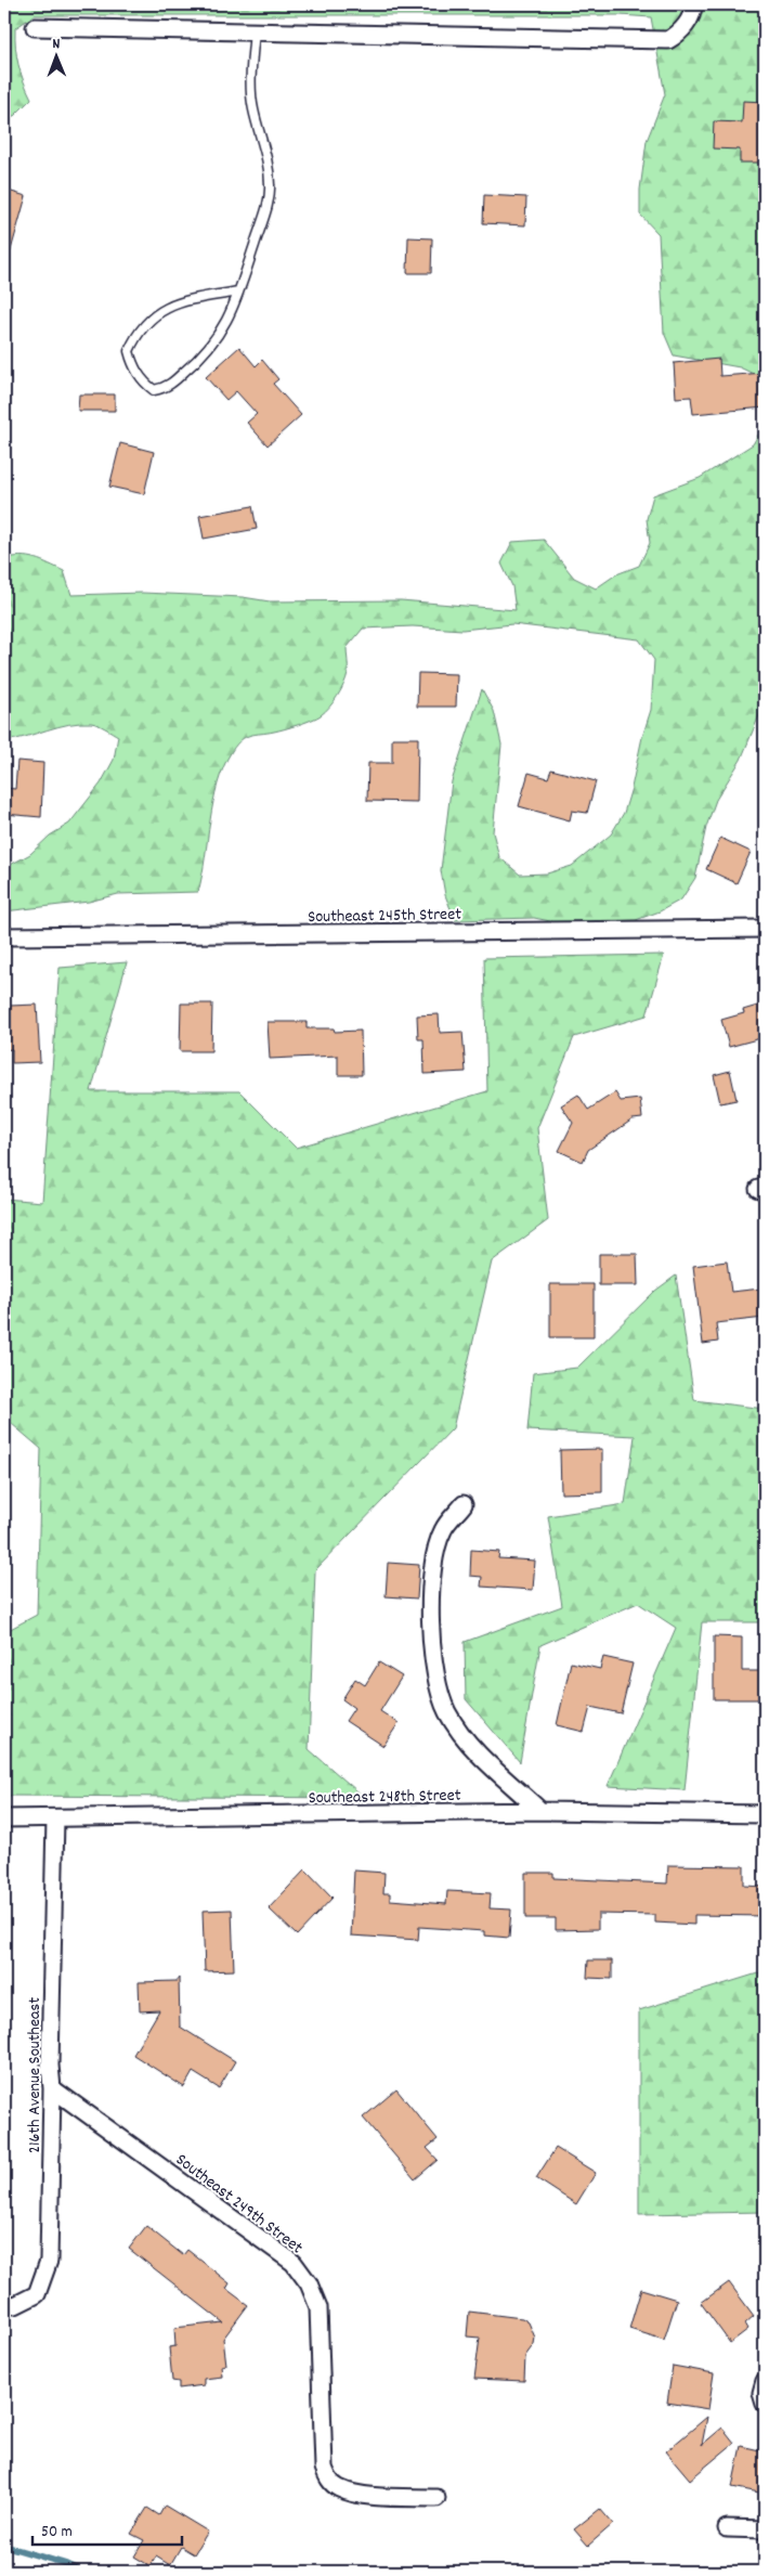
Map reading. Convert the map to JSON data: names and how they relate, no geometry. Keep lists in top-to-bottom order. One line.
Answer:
{"streets":{"street":["Southeast 245th Street","Southeast 248th Street","216th Avenue Southeast","Southeast 249th Street"]},"crossings":[["Southeast 248th Street","216th Avenue Southeast"],["216th Avenue Southeast","Southeast 249th Street"]],"scale_bar":"50 m","north":"top"}
